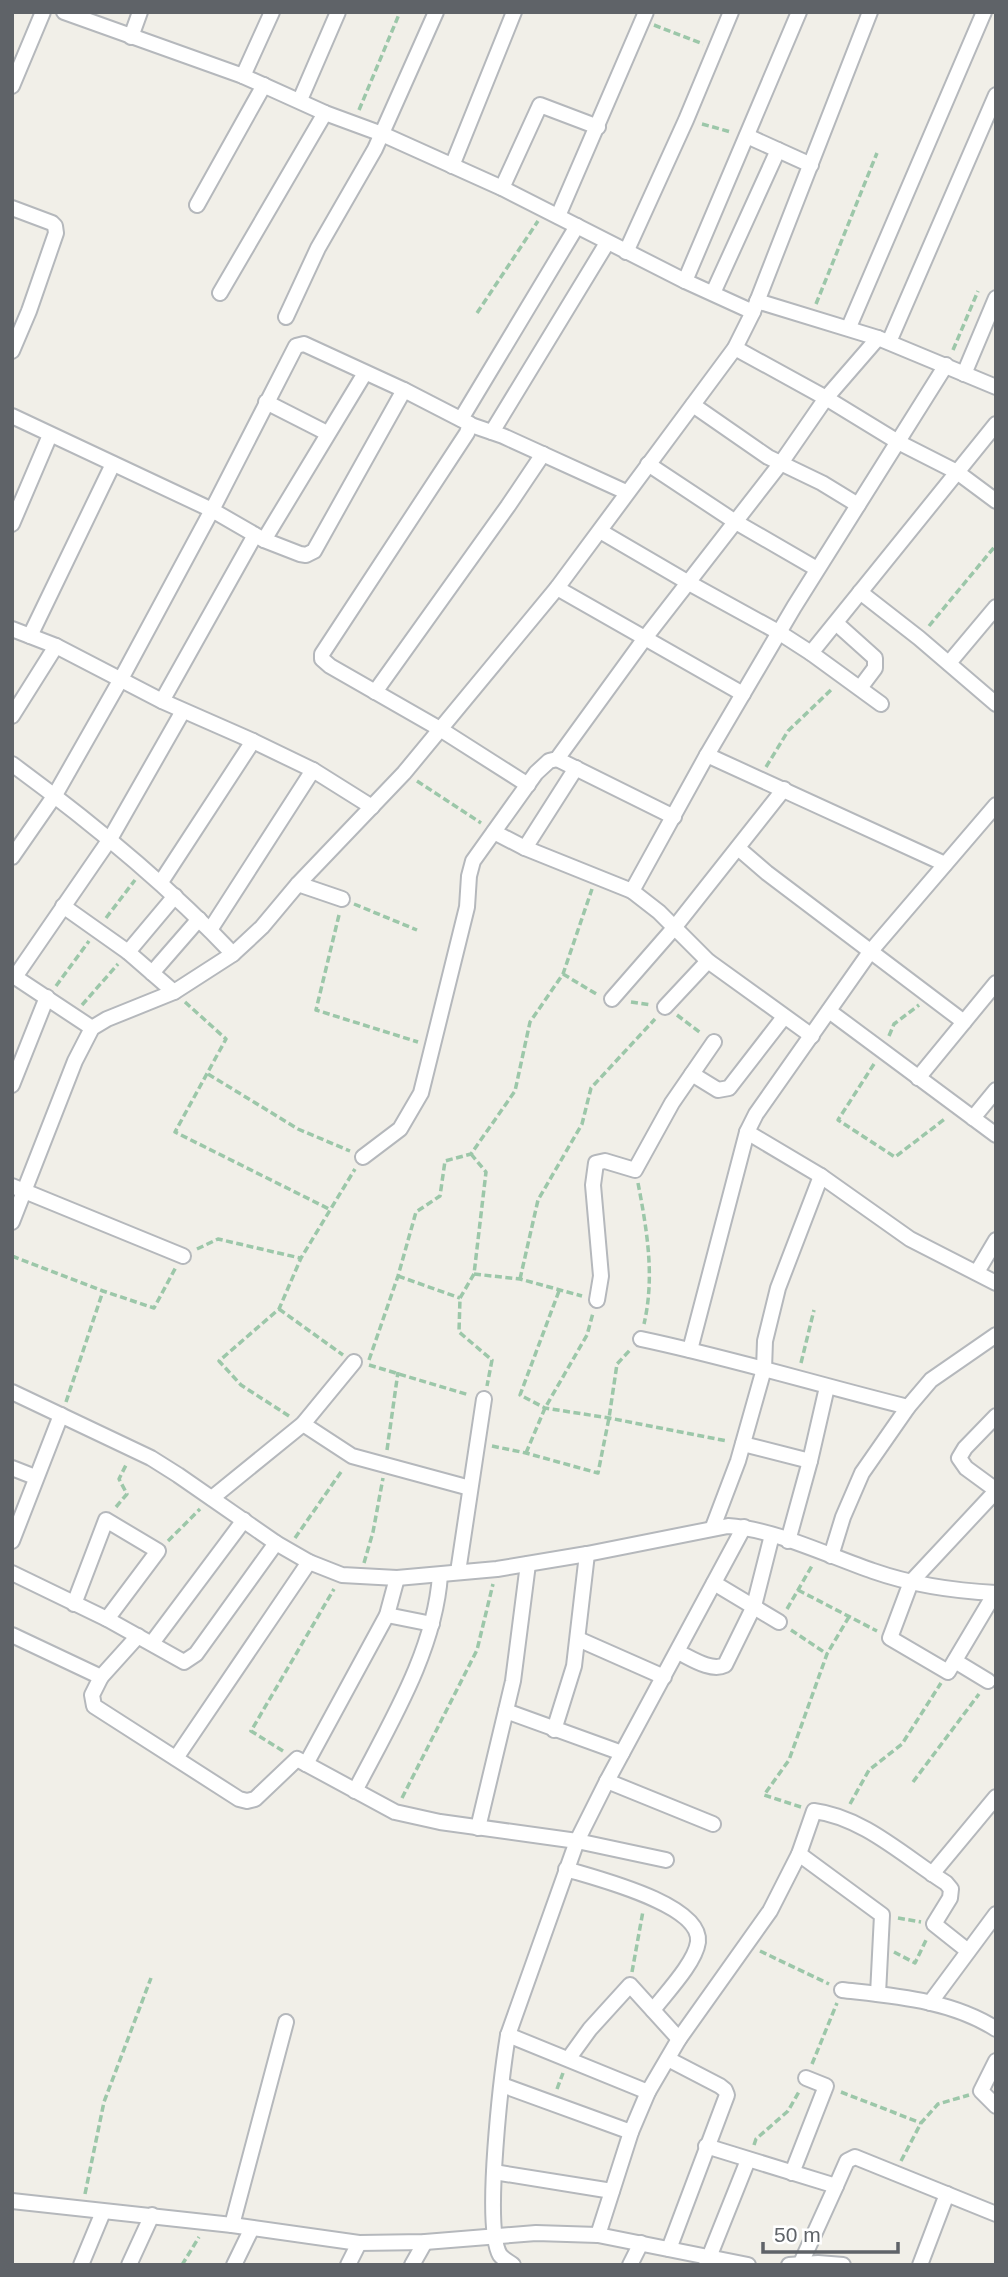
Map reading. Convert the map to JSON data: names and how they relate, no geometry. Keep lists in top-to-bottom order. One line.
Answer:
{"scale_bar":"50 m"}
